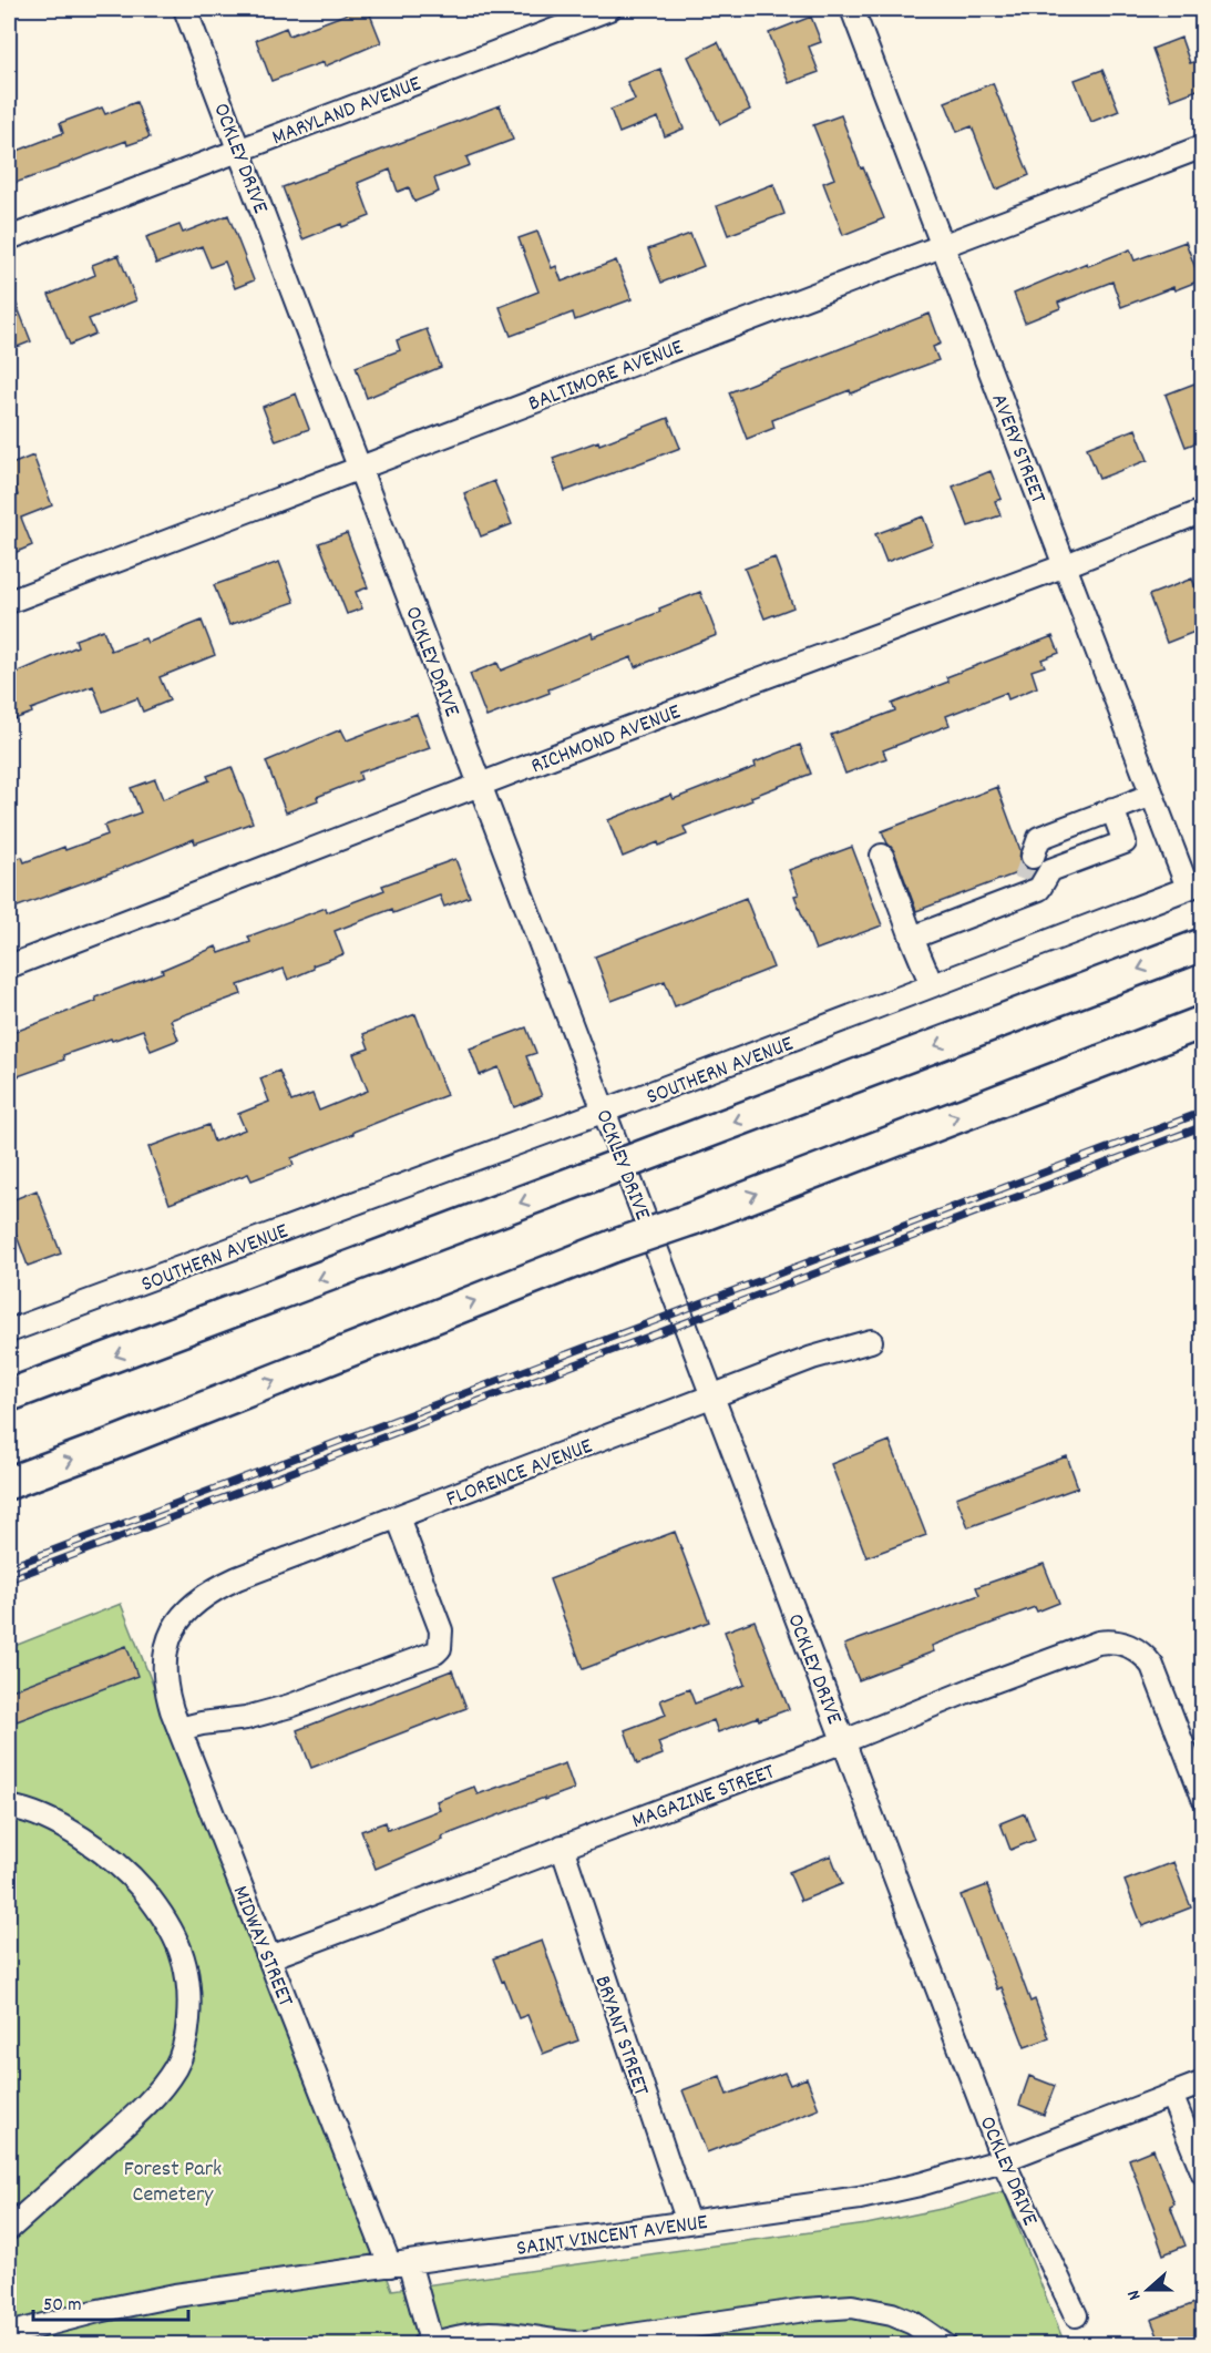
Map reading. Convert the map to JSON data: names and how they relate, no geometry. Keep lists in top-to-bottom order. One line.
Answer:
{"streets":{"street":["MARYLAND AVENUE","OCKLEY DRIVE","BALTIMORE AVENUE","AVERY STREET","RICHMOND AVENUE","SOUTHERN AVENUE","FLORENCE AVENUE","MAGAZINE STREET","MIDWAY STREET","BRYANT STREET","SAINT VINCENT AVENUE"]},"crossings":[["MARYLAND AVENUE","OCKLEY DRIVE"],["OCKLEY DRIVE","BALTIMORE AVENUE"],["OCKLEY DRIVE","RICHMOND AVENUE"],["OCKLEY DRIVE","SOUTHERN AVENUE"],["OCKLEY DRIVE","FLORENCE AVENUE"],["OCKLEY DRIVE","MAGAZINE STREET"],["OCKLEY DRIVE","SAINT VINCENT AVENUE"],["BALTIMORE AVENUE","AVERY STREET"],["AVERY STREET","RICHMOND AVENUE"],["AVERY STREET","SOUTHERN AVENUE"],["FLORENCE AVENUE","MIDWAY STREET"],["MAGAZINE STREET","MIDWAY STREET"],["MAGAZINE STREET","BRYANT STREET"],["MIDWAY STREET","SAINT VINCENT AVENUE"],["BRYANT STREET","SAINT VINCENT AVENUE"]],"parks":["Forest Park Cemetery"],"scale_bar":"50 m","north":"left"}
